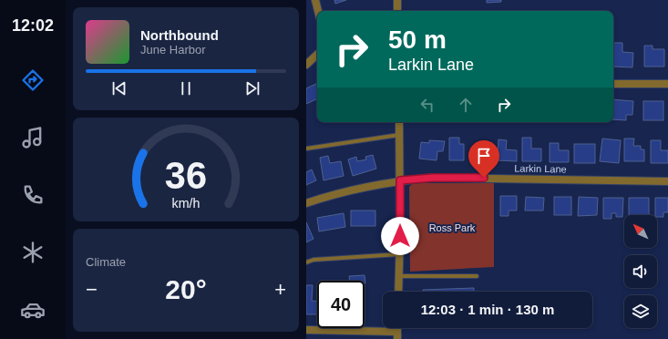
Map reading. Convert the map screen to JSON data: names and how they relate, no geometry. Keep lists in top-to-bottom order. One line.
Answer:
{"streets":{"street":["Larkin Lane"]},"parks":["Ross Park"],"north":"top left","page":{"tabs":"12:02","turn":["50 m","Larkin Lane"],"song":["Northbound","June Harbor"],"tile":"Climate","heat":["−","20°","+"],"limit":"40","trip":"12:03 · 1 min · 130 m","gauge":["36","km/h"]}}
